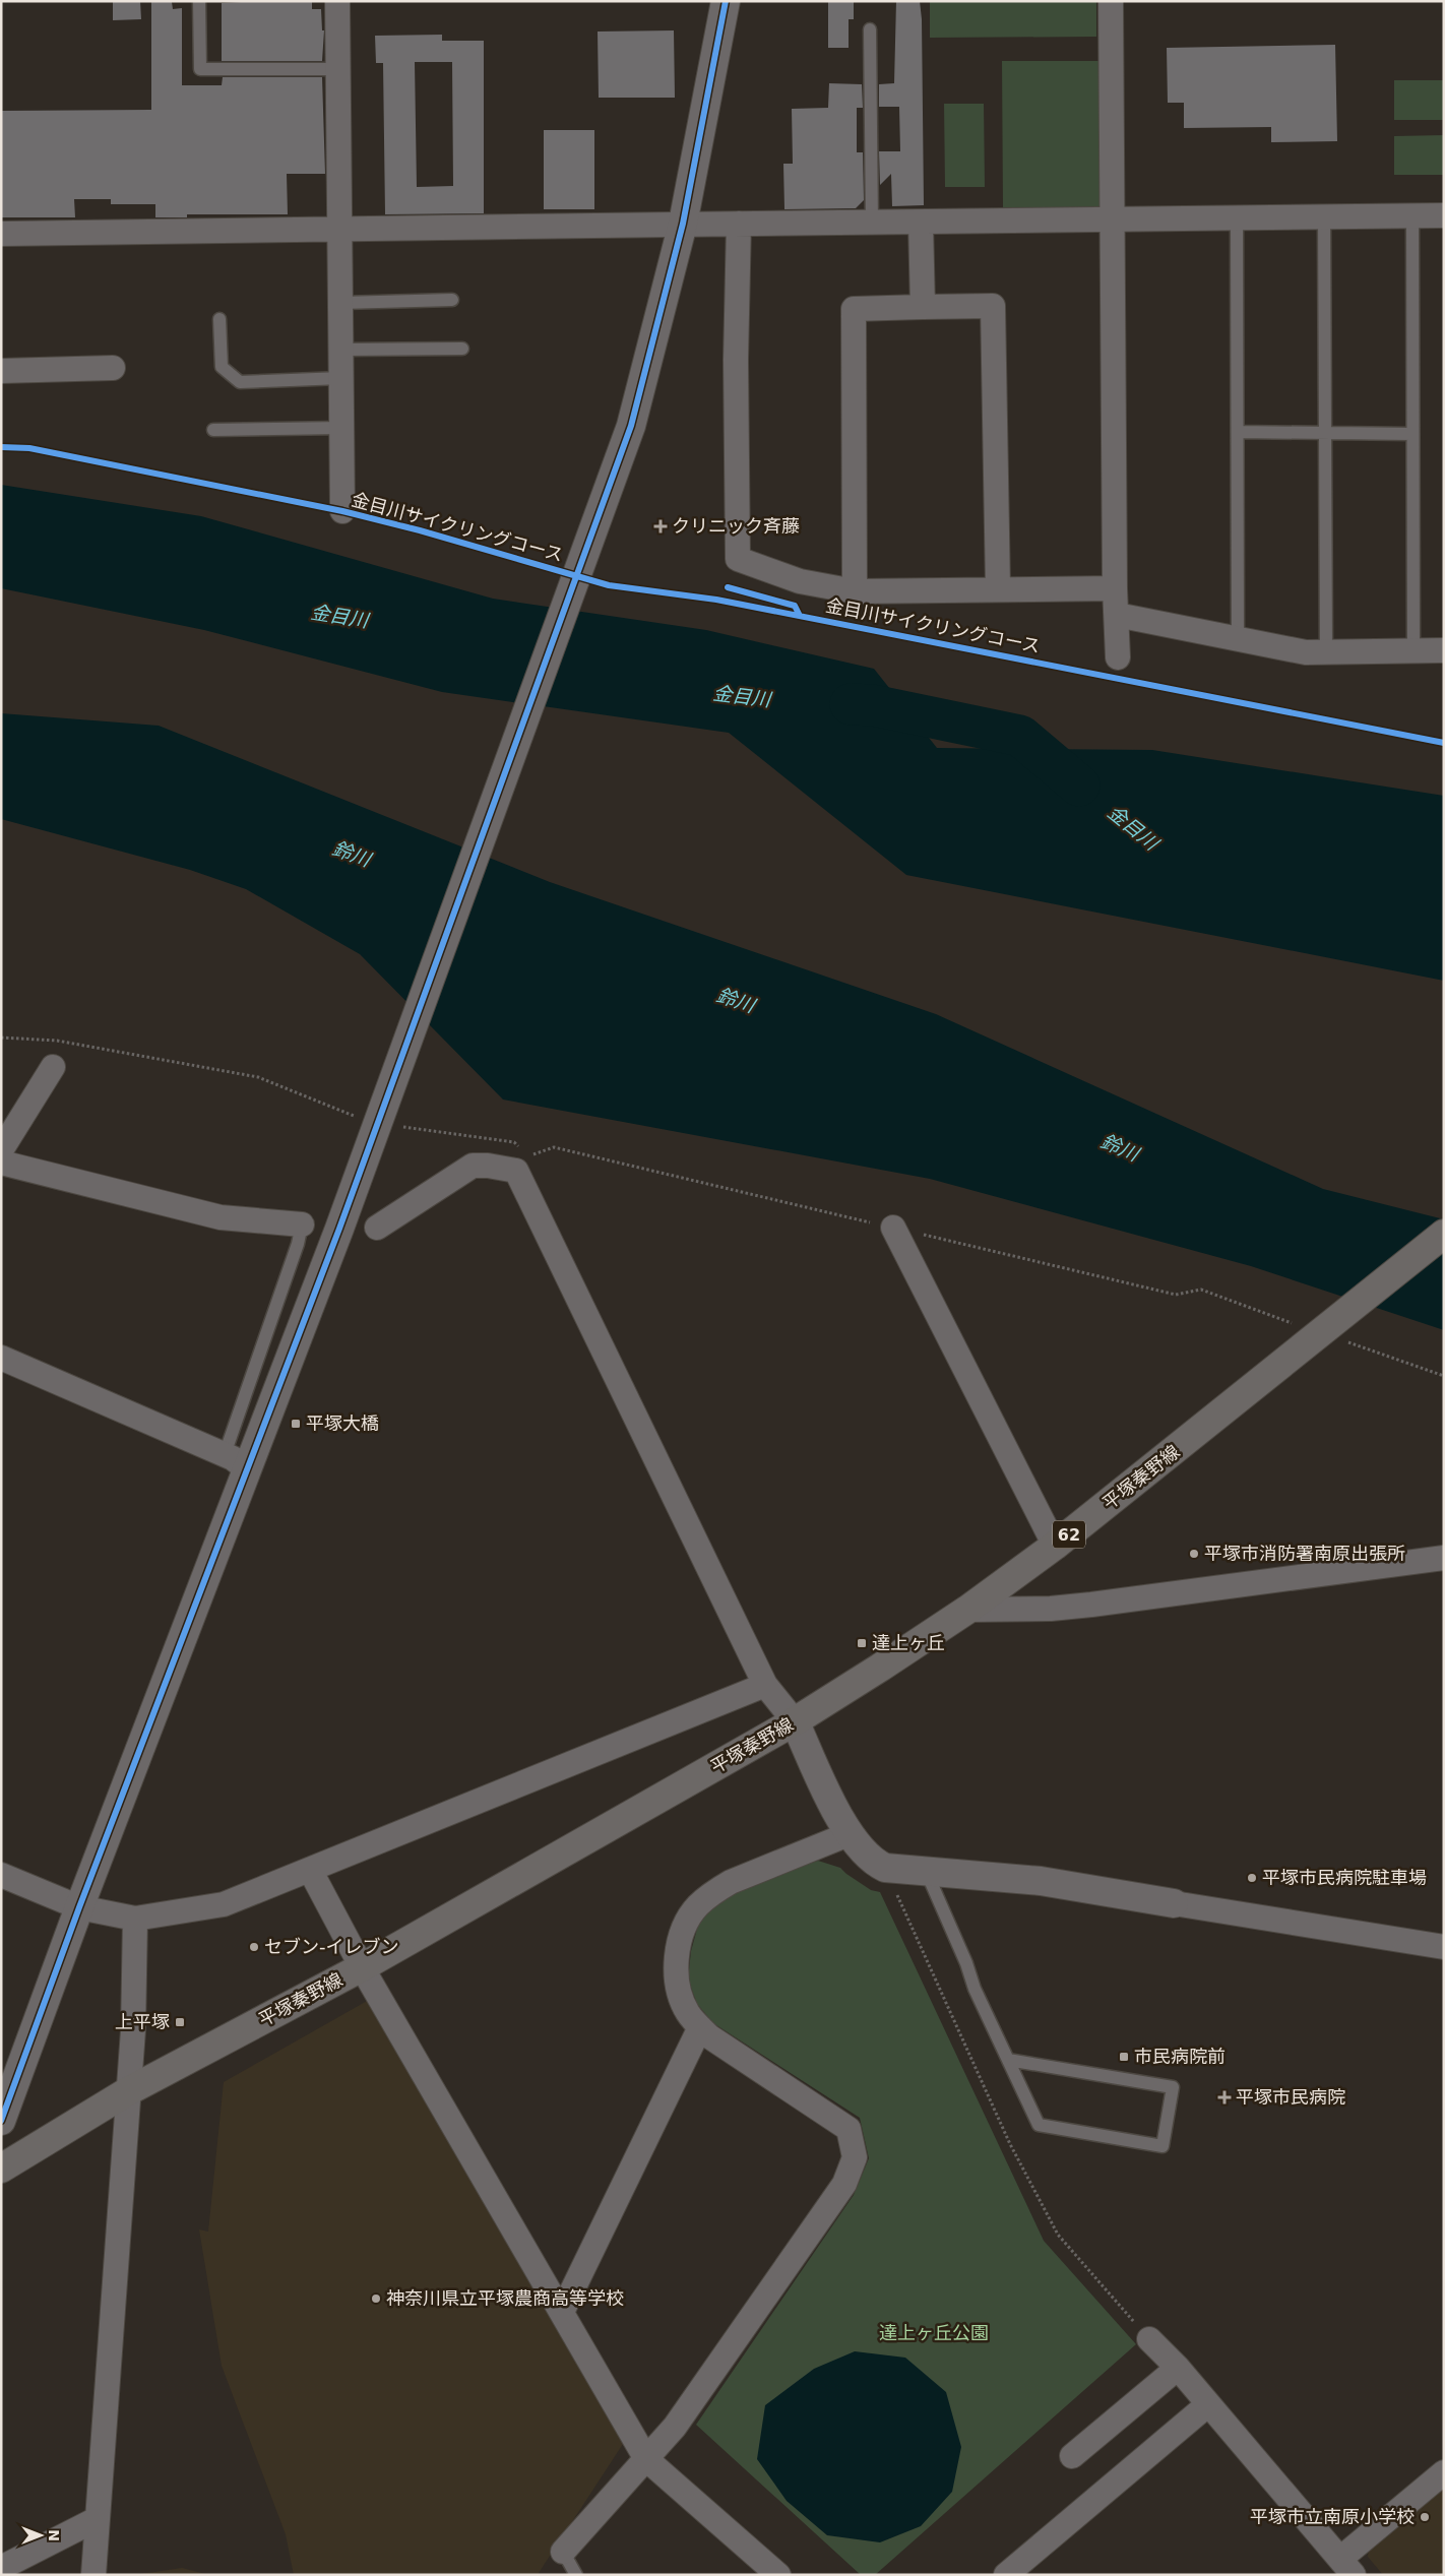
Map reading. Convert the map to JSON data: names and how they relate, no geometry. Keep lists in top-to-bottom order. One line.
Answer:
{"streets":{"main road":["平塚秦野線","62"],"cycle path":["金目川サイクリングコース"]},"water":["金目川","鈴川"],"parks":["達上ヶ丘公園"],"places":{"health":["クリニック斉藤","平塚市民病院"],"transit":["平塚大橋","達上ヶ丘","上平塚","市民病院前"],"other":["平塚市消防署南原出張所","平塚市民病院駐車場","セブン-イレブン","神奈川県立平塚農商高等学校","平塚市立南原小学校"]},"north":"right"}
